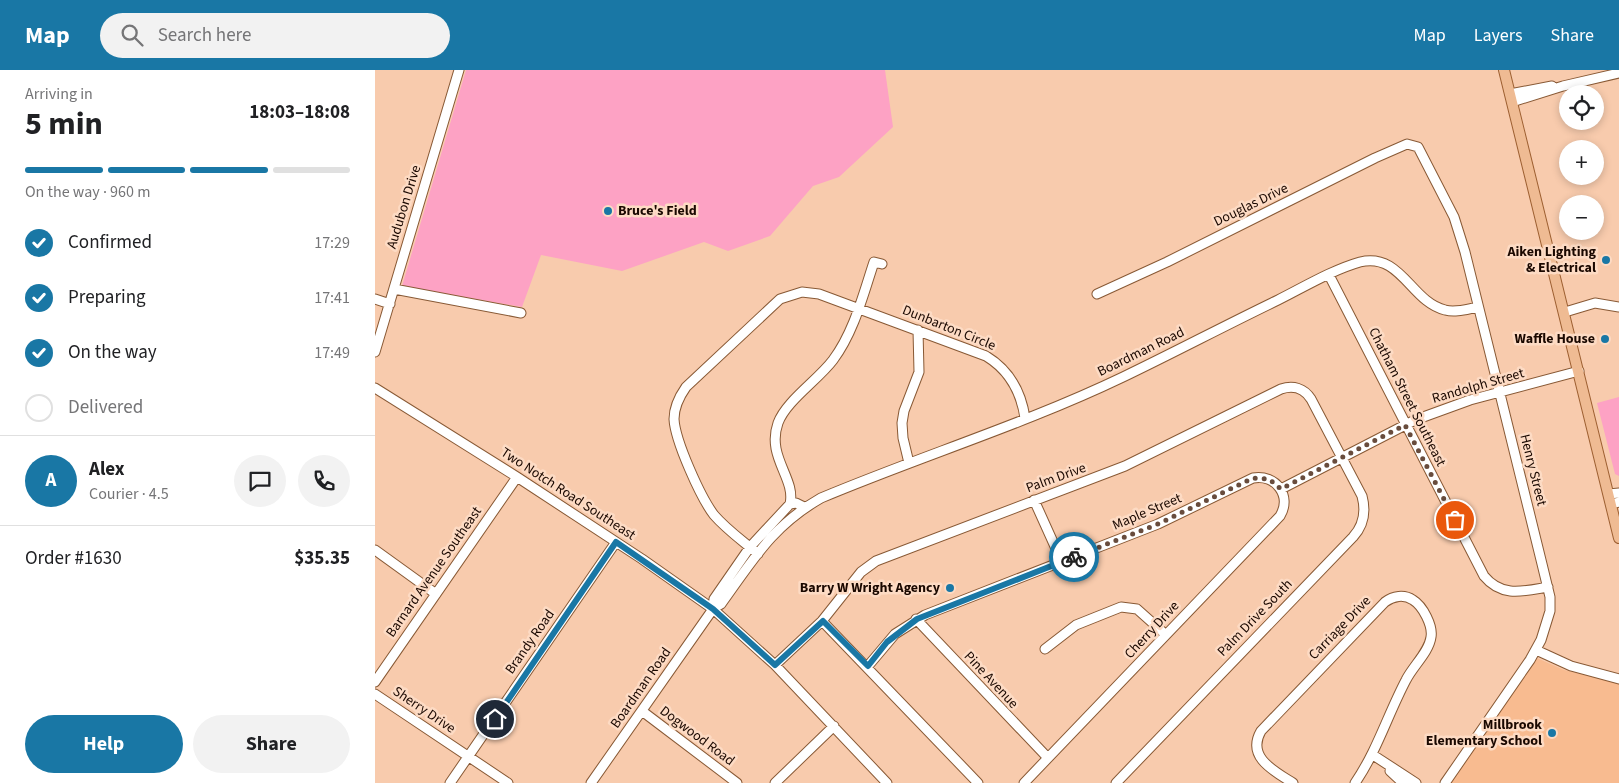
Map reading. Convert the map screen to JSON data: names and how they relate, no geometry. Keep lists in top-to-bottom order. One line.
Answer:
{"streets":{"street":["Douglas Drive","Audubon Drive","Dunbarton Circle","Boardman Road","Randolph Street","Chatham Street Southeast","Henry Street","Palm Drive","Two Notch Road Southeast","Maple Street","Barnard Avenue Southeast","Palm Drive South","Carriage Drive","Cherry Drive","Brandy Road","Pine Avenue","Sherry Drive","Dogwood Road"]},"crossings":[["Douglas Drive","Henry Street"],["Dunbarton Circle","Boardman Road"],["Boardman Road","Chatham Street Southeast"],["Boardman Road","Henry Street"],["Boardman Road","Two Notch Road Southeast"],["Boardman Road","Dogwood Road"],["Randolph Street","Chatham Street Southeast"],["Randolph Street","Henry Street"],["Randolph Street","Palm Drive"],["Randolph Street","Maple Street"],["Randolph Street","Palm Drive South"],["Randolph Street","Cherry Drive"],["Chatham Street Southeast","Henry Street"],["Palm Drive","Two Notch Road Southeast"],["Palm Drive","Palm Drive South"],["Two Notch Road Southeast","Barnard Avenue Southeast"],["Two Notch Road Southeast","Brandy Road"],["Maple Street","Cherry Drive"],["Maple Street","Pine Avenue"],["Cherry Drive","Pine Avenue"],["Brandy Road","Sherry Drive"]],"places":["Bruce's Field","Aiken Lighting & Electrical","Waffle House","Barry W Wright Agency","Millbrook Elementary School"],"page":{"header":"Map","search":"Search here","nav":["Map","Layers","Share"],"heading":["5 min","Arriving in","18:03–18:08"],"panel":["Alex","Courier · 4.5","Order #1630","$35.35"],"map_buttons":["+","−"],"bar":"On the way · 960 m","list":[["Confirmed","17:29"],["Preparing","17:41"],["On the way","17:49"],"Delivered"],"round":"A","buttons":["Help","Share"]}}
